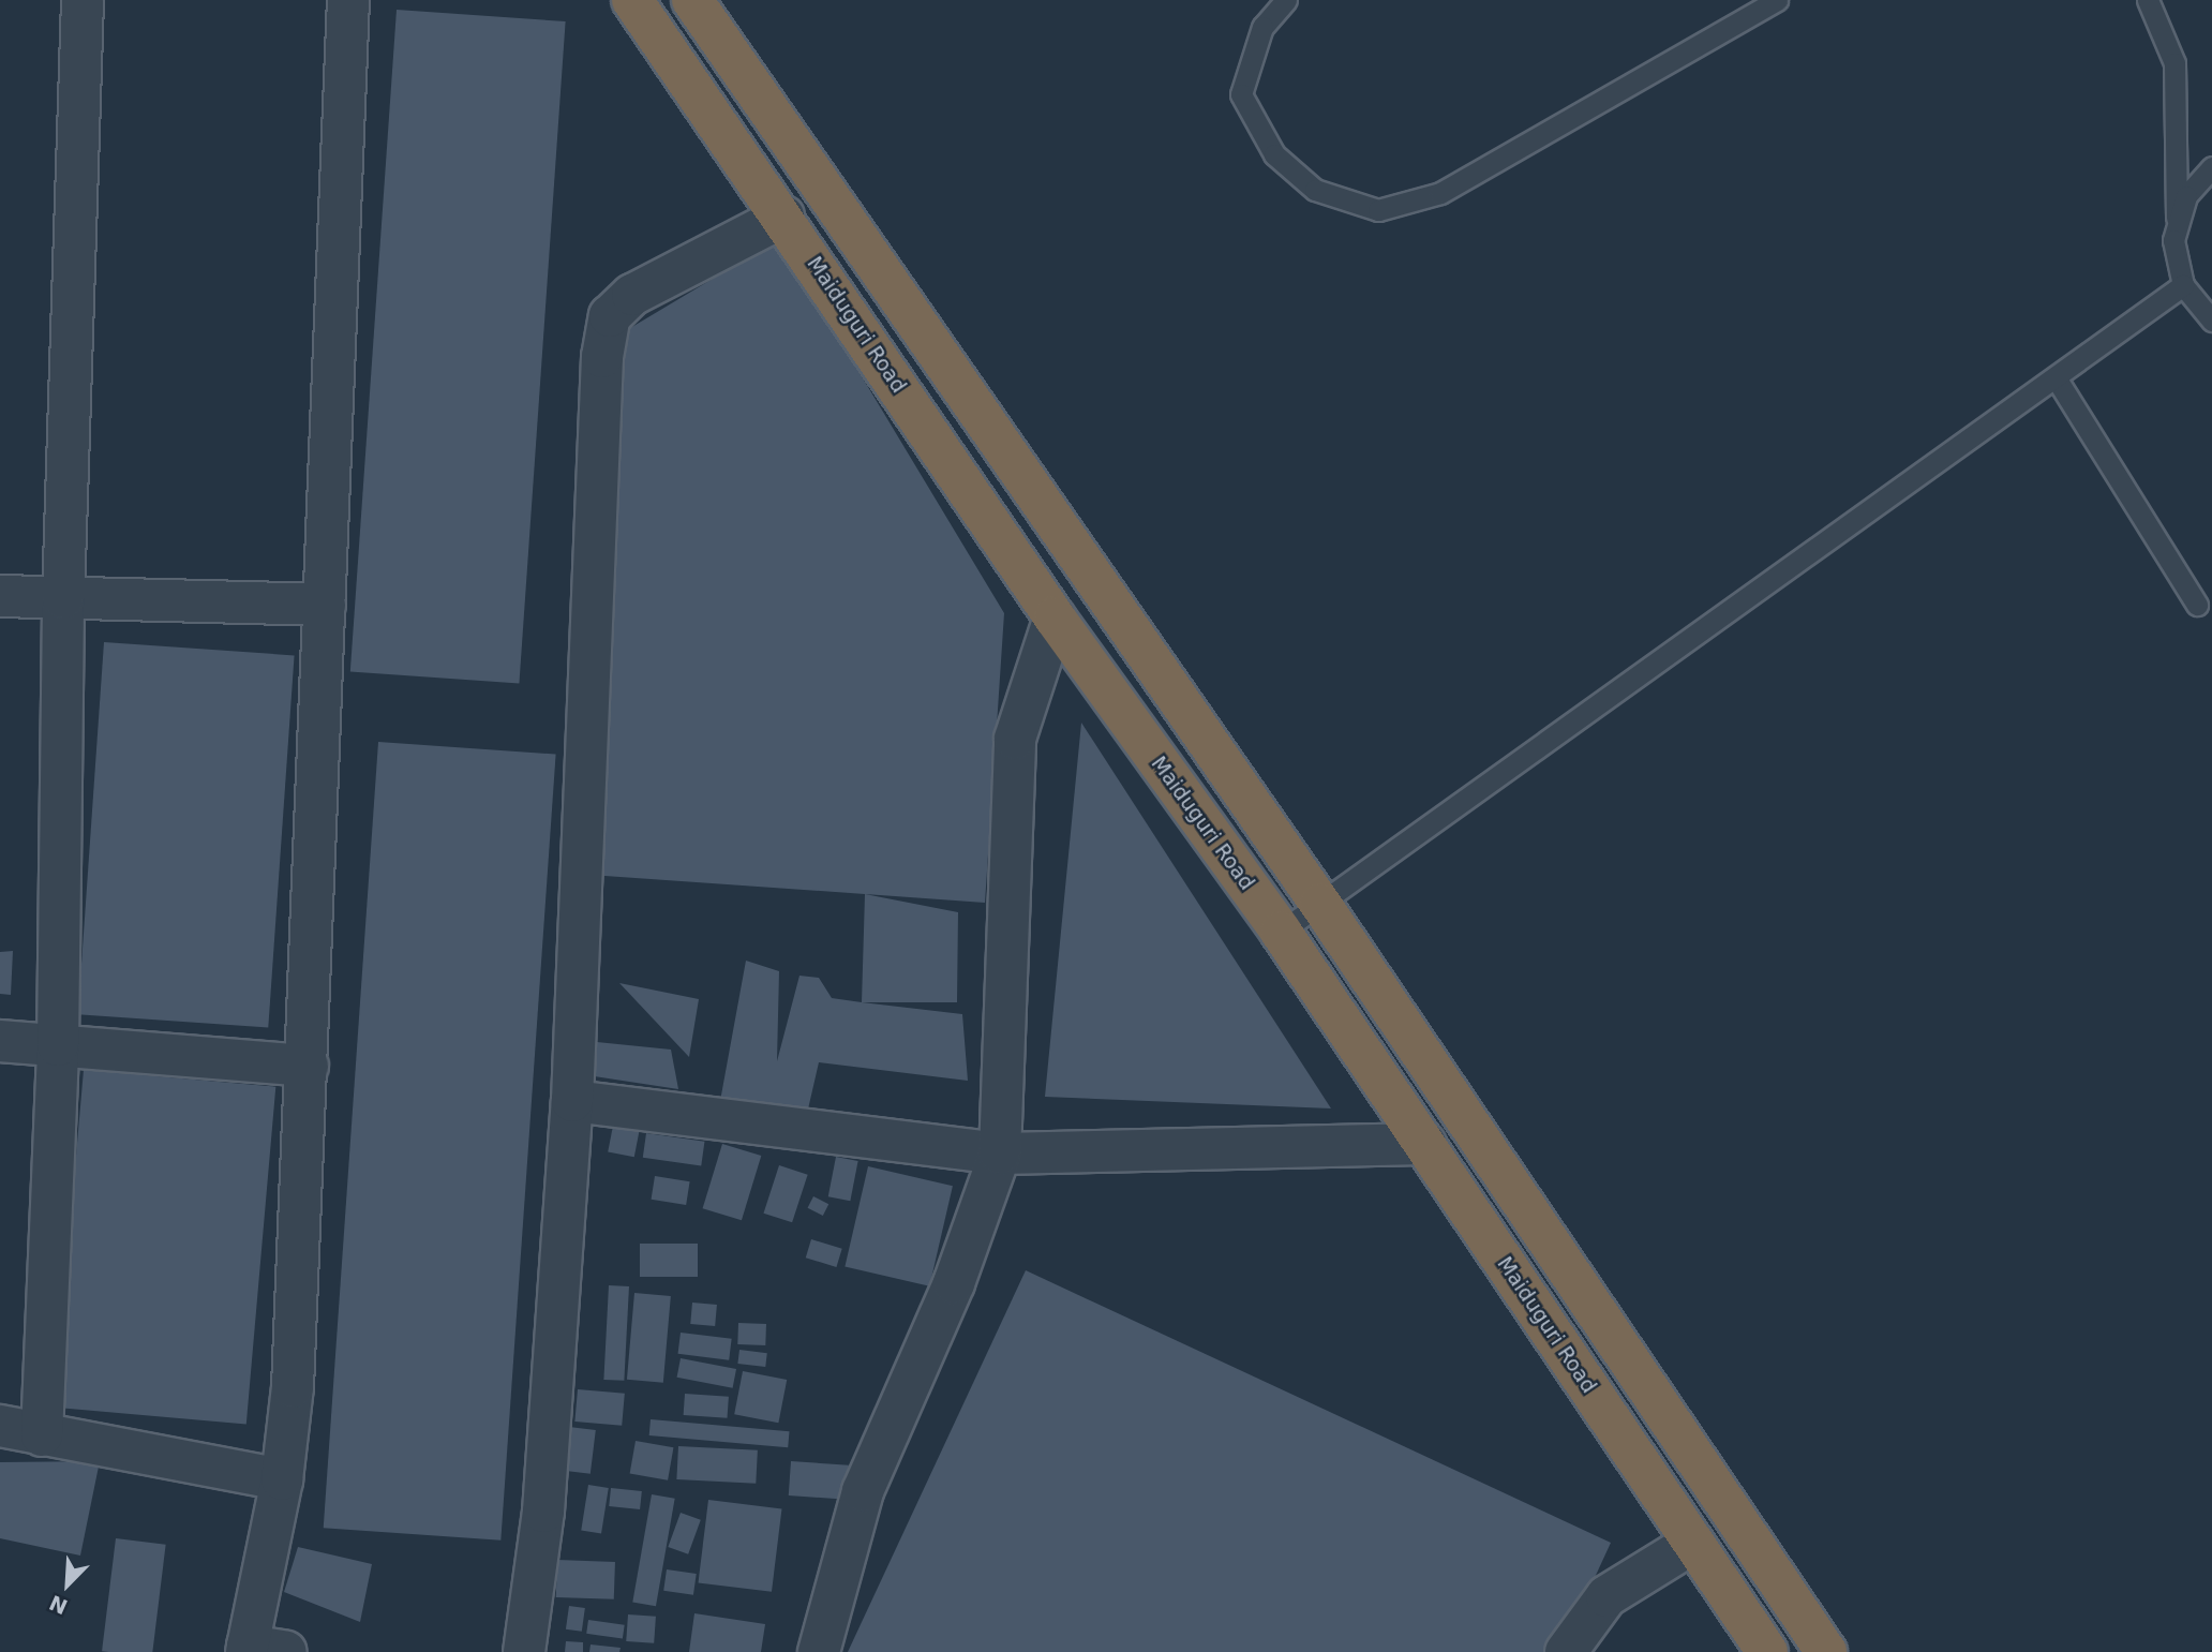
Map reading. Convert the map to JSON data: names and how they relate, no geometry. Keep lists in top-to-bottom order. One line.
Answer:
{"streets":{"highway":["Maiduguri Road"]},"north":"bottom left"}
